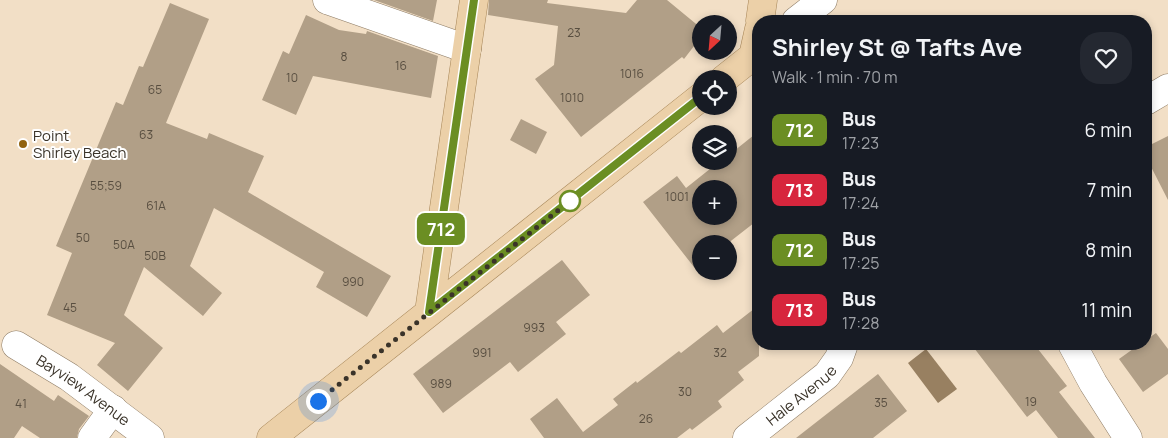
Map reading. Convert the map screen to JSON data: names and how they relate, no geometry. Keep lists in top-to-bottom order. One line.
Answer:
{"streets":{"street":["Bayview Avenue","Hale Avenue"]},"places":["Point Shirley Beach"],"lines":["bus line 712"],"house_numbers":["23","8","16","1016","10","65","1010","63","55;59","1001","61A","50","50A","50B","990","45","993","991","32","989","30","19","35","41","26"],"north":"bottom left","page":{"on_map":"712","map_buttons":["+","−"],"heading":["Shirley St @ Tafts Ave","Walk · 1 min · 70 m"],"list":[{"mark":"712","name":"Bus","note":"17:23","value":"6 min"},{"mark":"713","name":"Bus","note":"17:24","value":"7 min"},{"mark":"712","name":"Bus","note":"17:25","value":"8 min"},{"mark":"713","name":"Bus","note":"17:28","value":"11 min"}]}}
